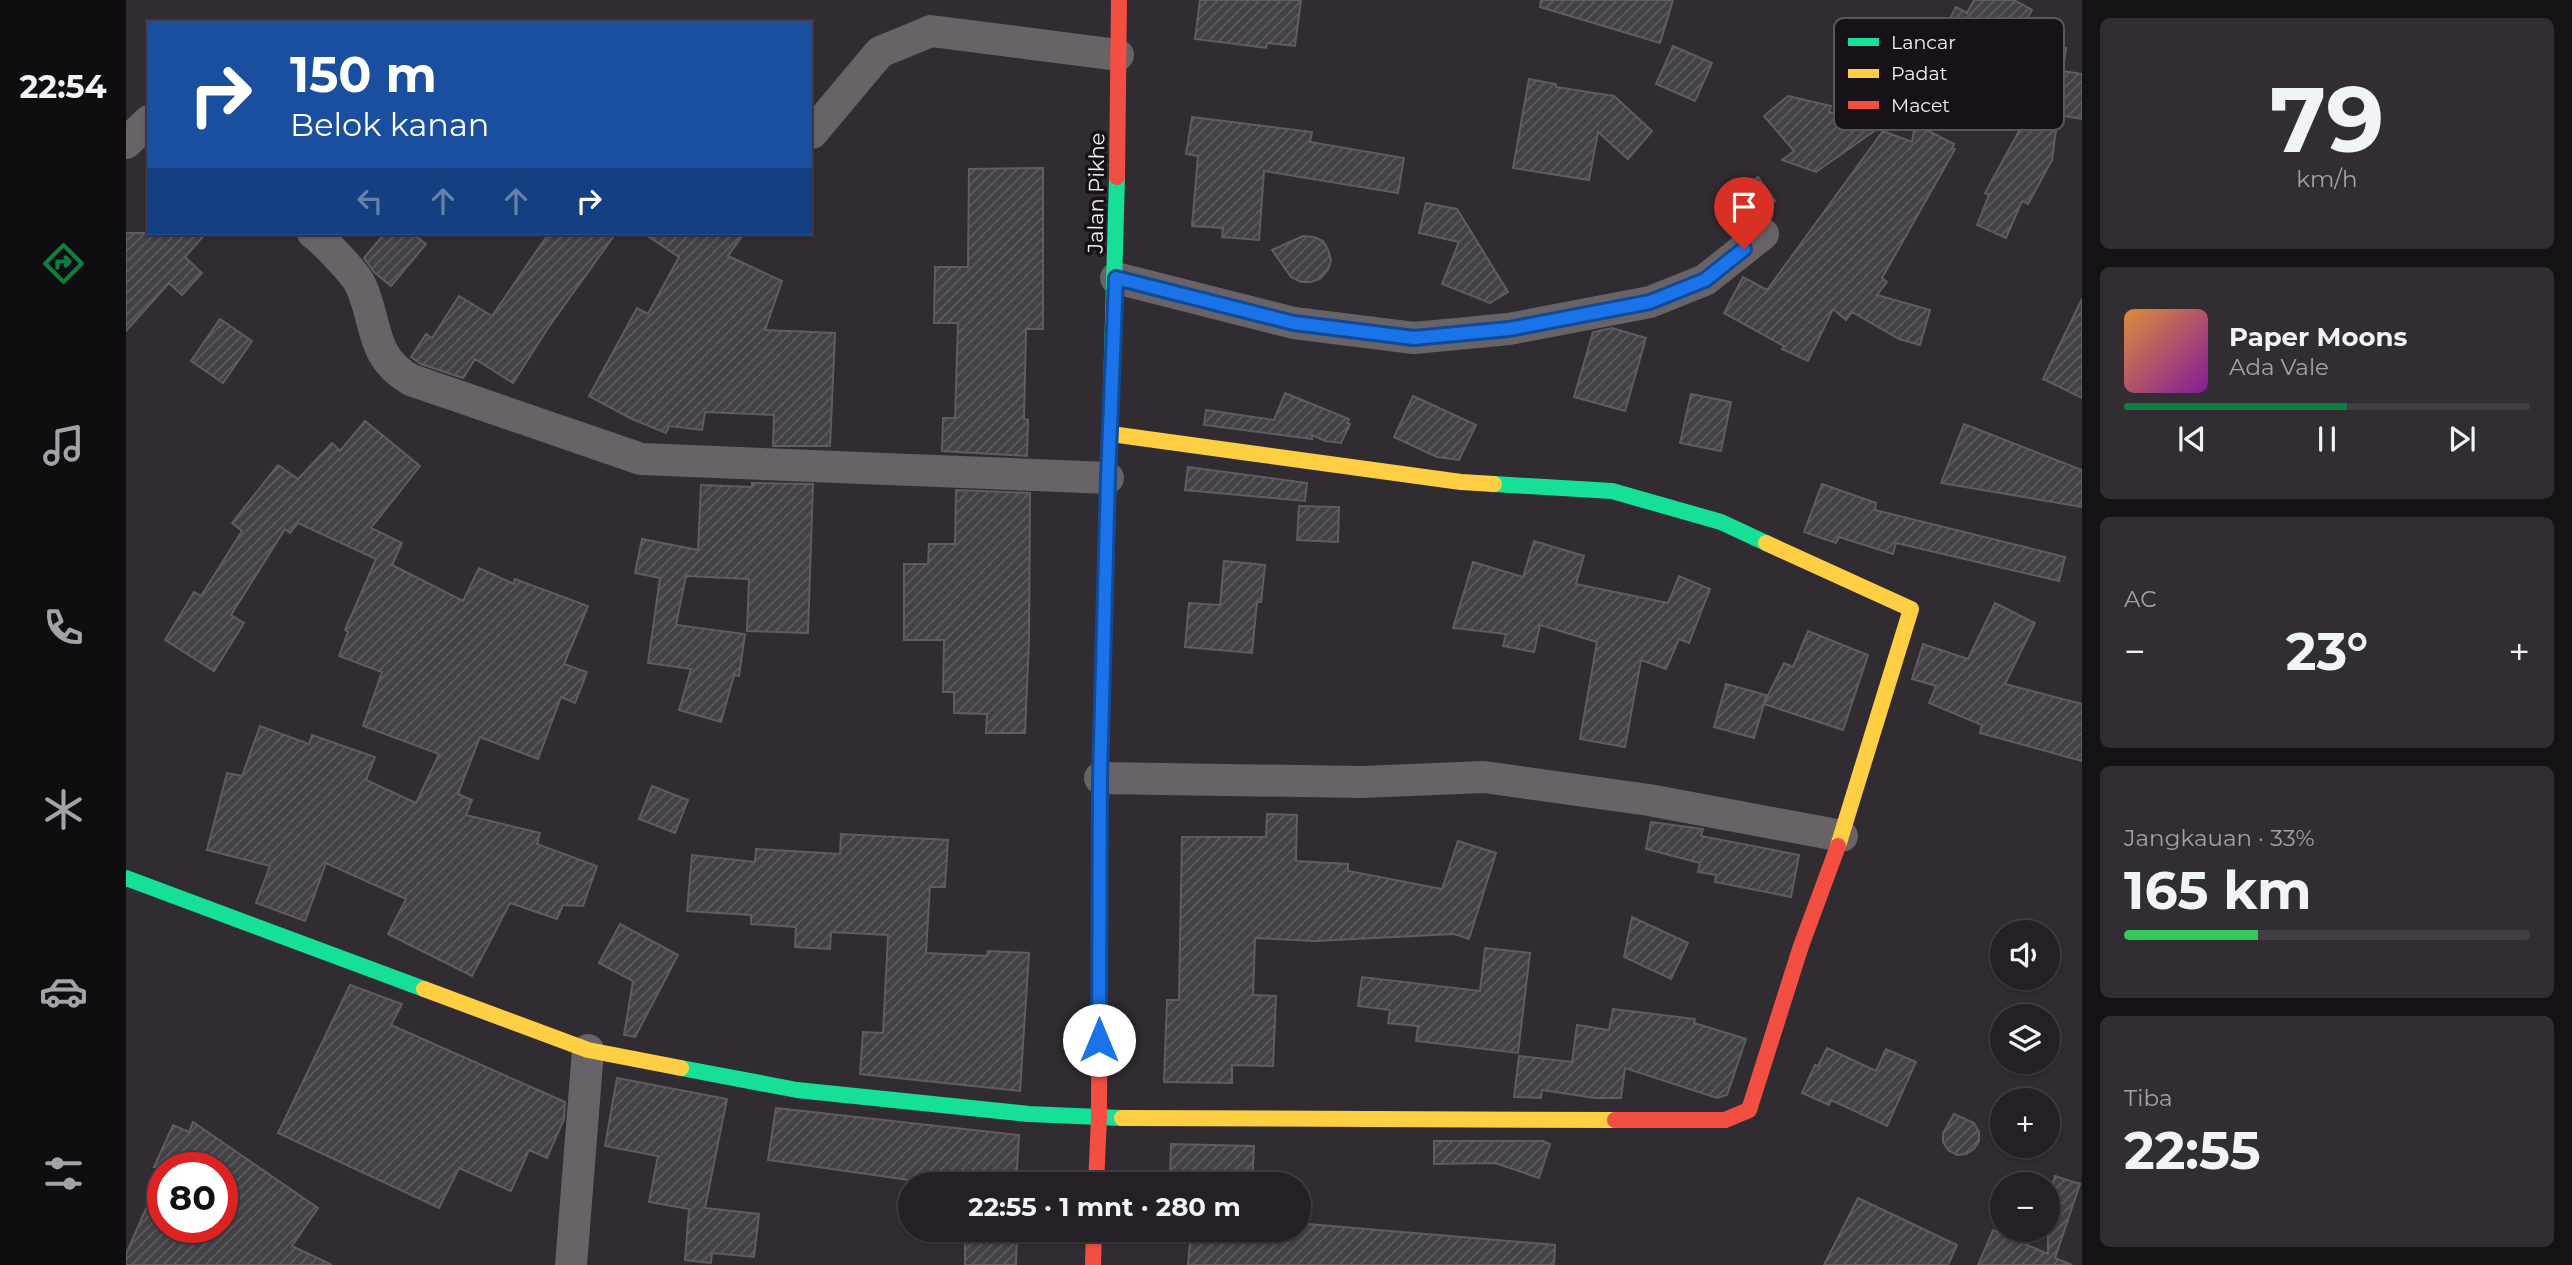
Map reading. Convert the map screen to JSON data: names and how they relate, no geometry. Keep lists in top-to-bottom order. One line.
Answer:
{"streets":{"main road":["Jalan Pikhe"]},"legend":["Lancar","Padat","Macet"],"page":{"tabs":"22:54","tile":[["79","km/h"],"AC",["Jangkauan · 33%","165 km"],["Tiba","22:55"]],"turn":["150 m","Belok kanan"],"song":["Paper Moons","Ada Vale"],"heat":["−","23°","+"],"map_buttons":["+","−"],"limit":"80","trip":"22:55 · 1 mnt · 280 m"}}
